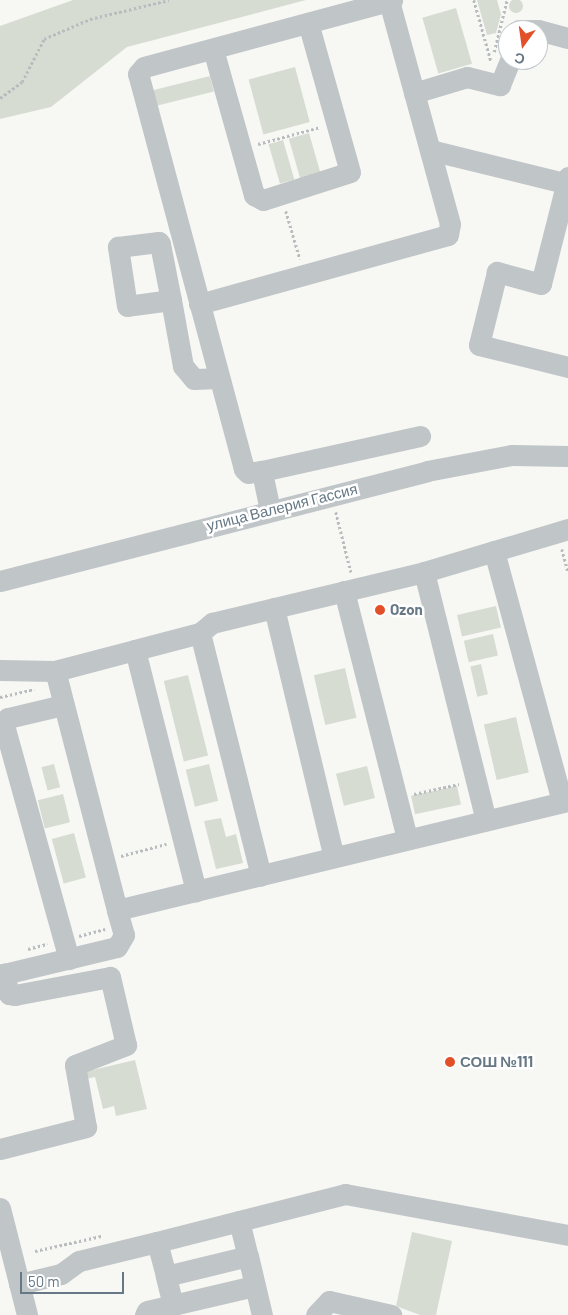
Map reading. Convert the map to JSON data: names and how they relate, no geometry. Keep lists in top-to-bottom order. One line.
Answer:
{"streets":{"street":["улица Валерия Гассия"]},"places":["Ozon","СОШ №111"],"scale_bar":"50 m","north":"bottom"}
